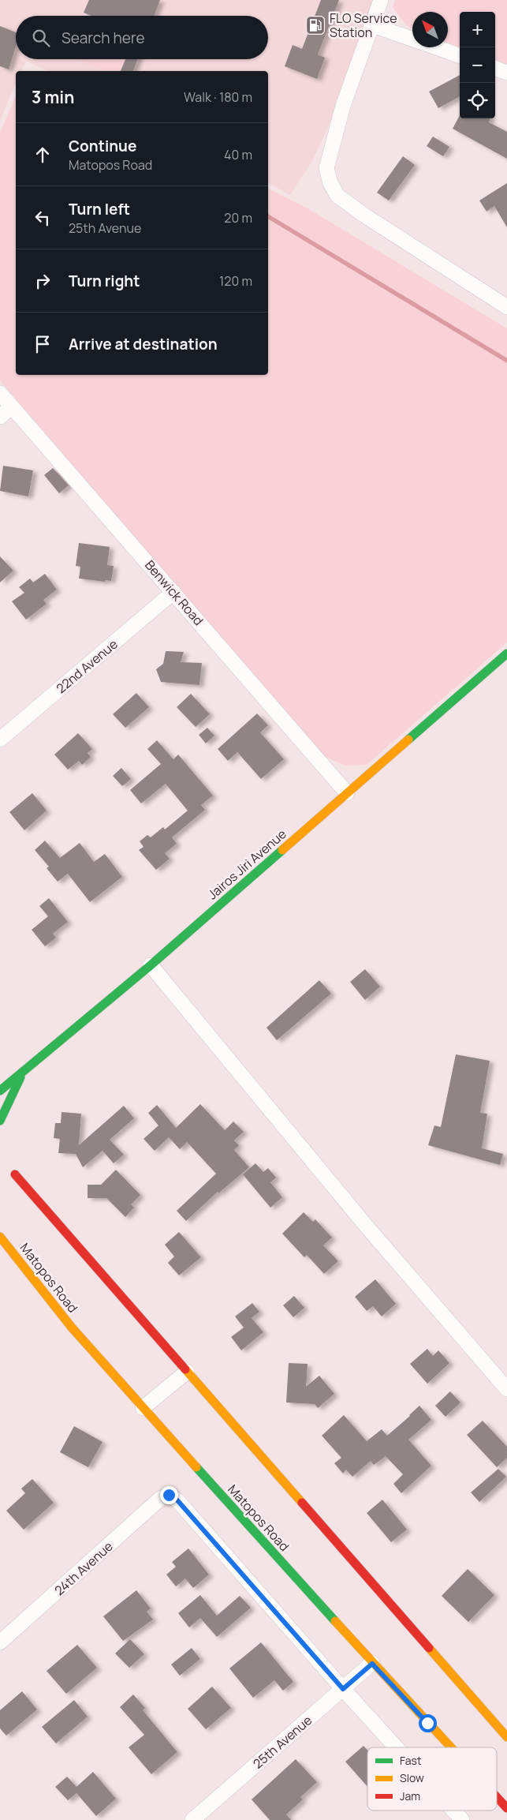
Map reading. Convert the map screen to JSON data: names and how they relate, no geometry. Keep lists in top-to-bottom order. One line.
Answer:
{"streets":{"main road":["Jairos Jiri Avenue","Matopos Road"],"street":["Benwick Road","22nd Avenue","24th Avenue","25th Avenue"]},"crossings":[["Benwick Road","22nd Avenue"],["Benwick Road","Jairos Jiri Avenue"],["Matopos Road","25th Avenue"],["24th Avenue","25th Avenue"]],"places":{"fuel station":["FLO Service Station"]},"legend":["Fast","Slow","Jam"],"north":"top left","page":{"map_buttons":["+","−"],"search":"Search here","heading":["3 min","Walk · 180 m"],"list":[["Continue","Matopos Road","40 m"],["Turn left","25th Avenue","20 m"],["Turn right","120 m"],"Arrive at destination"]}}
